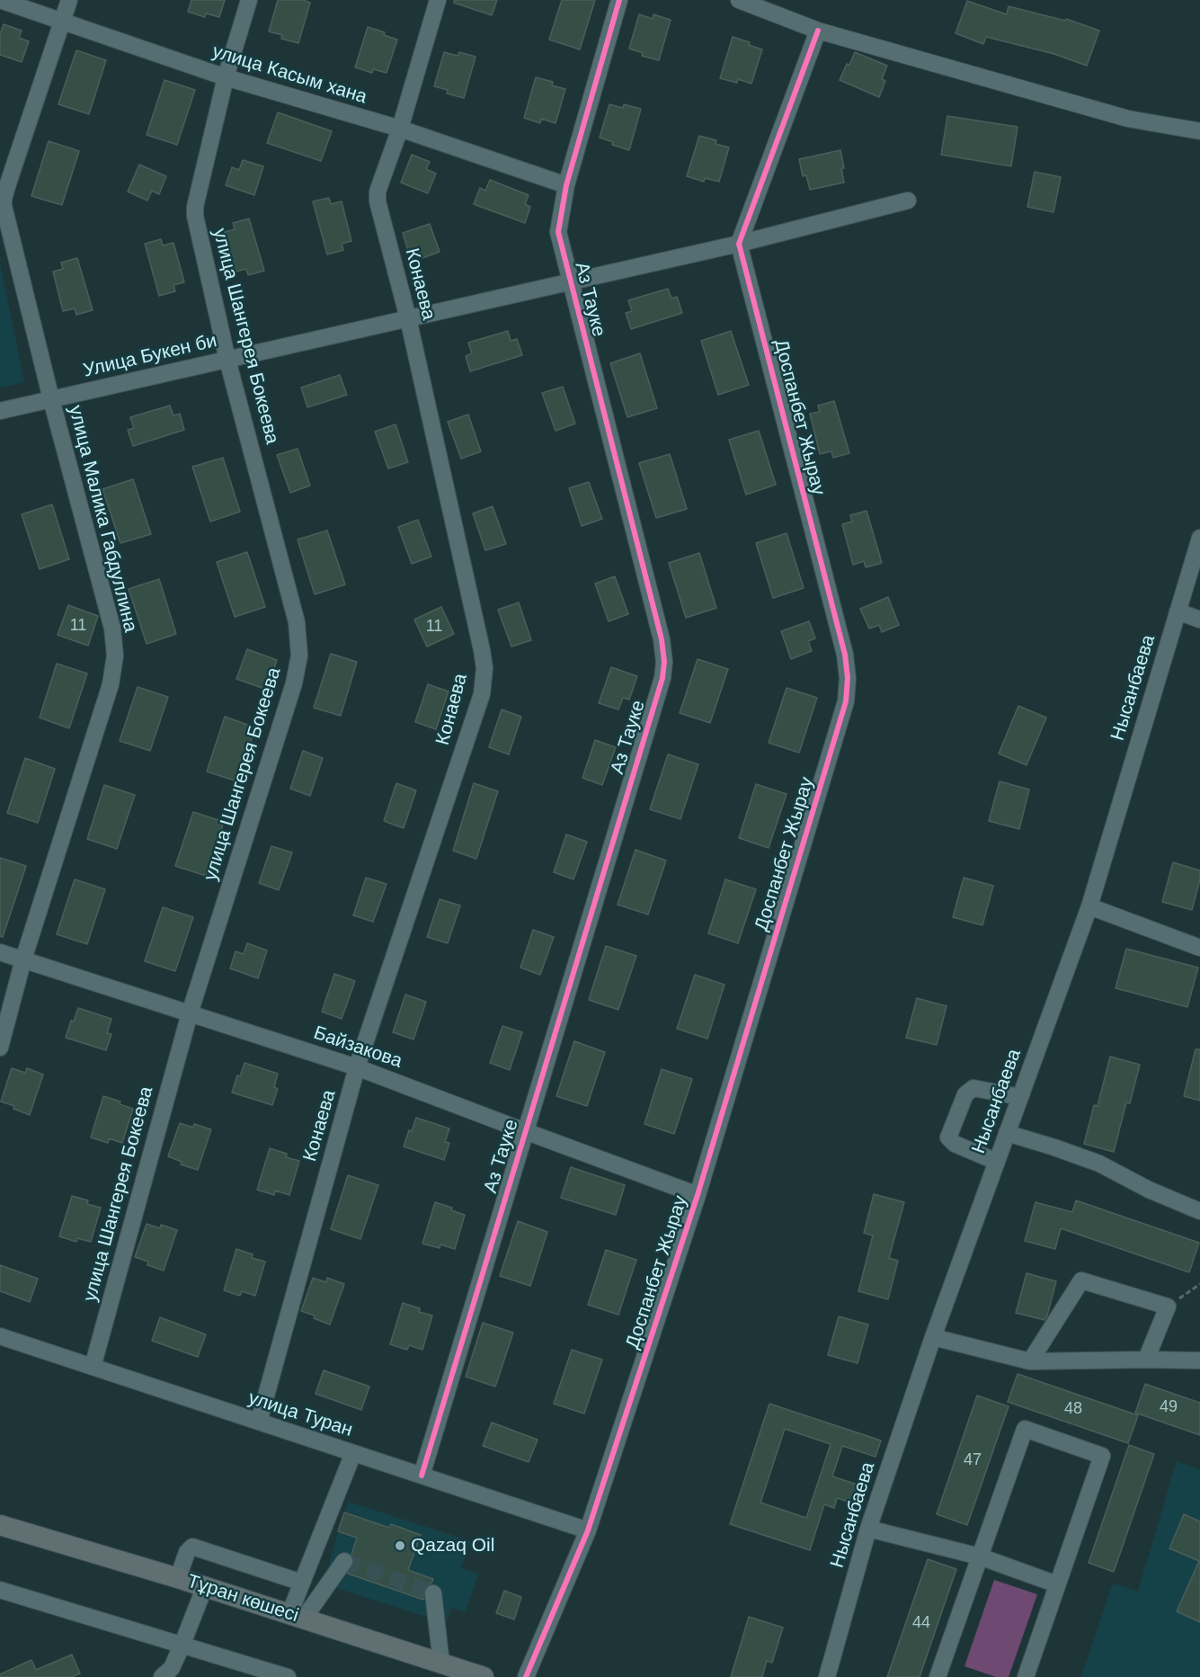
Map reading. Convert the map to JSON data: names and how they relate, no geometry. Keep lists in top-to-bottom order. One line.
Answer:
{"streets":{"main road":["Тұран көшесі"],"street":["улица Касым хана","Конаева","Аз Тауке","улица Шангерея Бокеева","Улица Букен би","Доспанбет Жырау","улица Малика Габдуллина","Нысанбаева","Байзакова","улица Туран"]},"crossings":[["улица Касым хана","Конаева"],["улица Касым хана","Аз Тауке"],["улица Касым хана","улица Шангерея Бокеева"],["улица Касым хана","улица Малика Габдуллина"],["Конаева","Улица Букен би"],["Конаева","Байзакова"],["Конаева","улица Туран"],["Аз Тауке","Улица Букен би"],["Аз Тауке","Байзакова"],["Аз Тауке","улица Туран"],["улица Шангерея Бокеева","Улица Букен би"],["улица Шангерея Бокеева","Байзакова"],["улица Шангерея Бокеева","улица Туран"],["Улица Букен би","Доспанбет Жырау"],["Улица Букен би","улица Малика Габдуллина"],["Доспанбет Жырау","Байзакова"],["Доспанбет Жырау","улица Туран"],["улица Малика Габдуллина","Байзакова"]],"places":["Qazaq Oil"],"house_numbers":["11","11","49","48","47","44"]}
